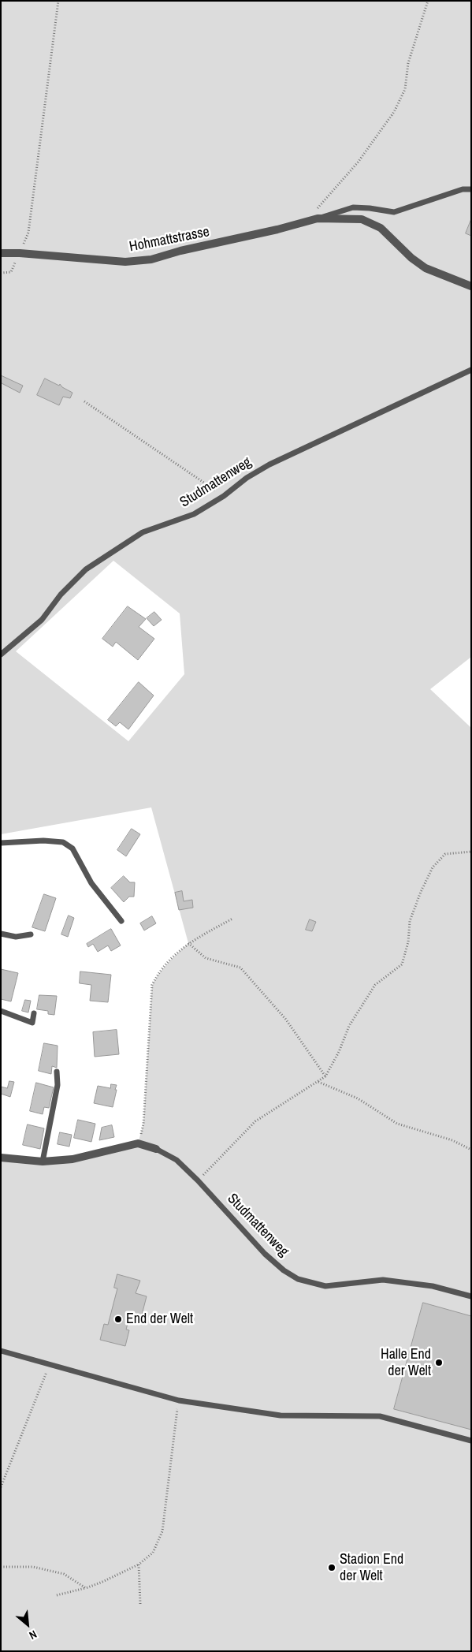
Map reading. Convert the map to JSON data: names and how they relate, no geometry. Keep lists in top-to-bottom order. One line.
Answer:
{"streets":{"street":["Hohmattstrasse","Studmattenweg"]},"places":["End der Welt","Halle End der Welt","Stadion End der Welt"],"north":"bottom right"}
